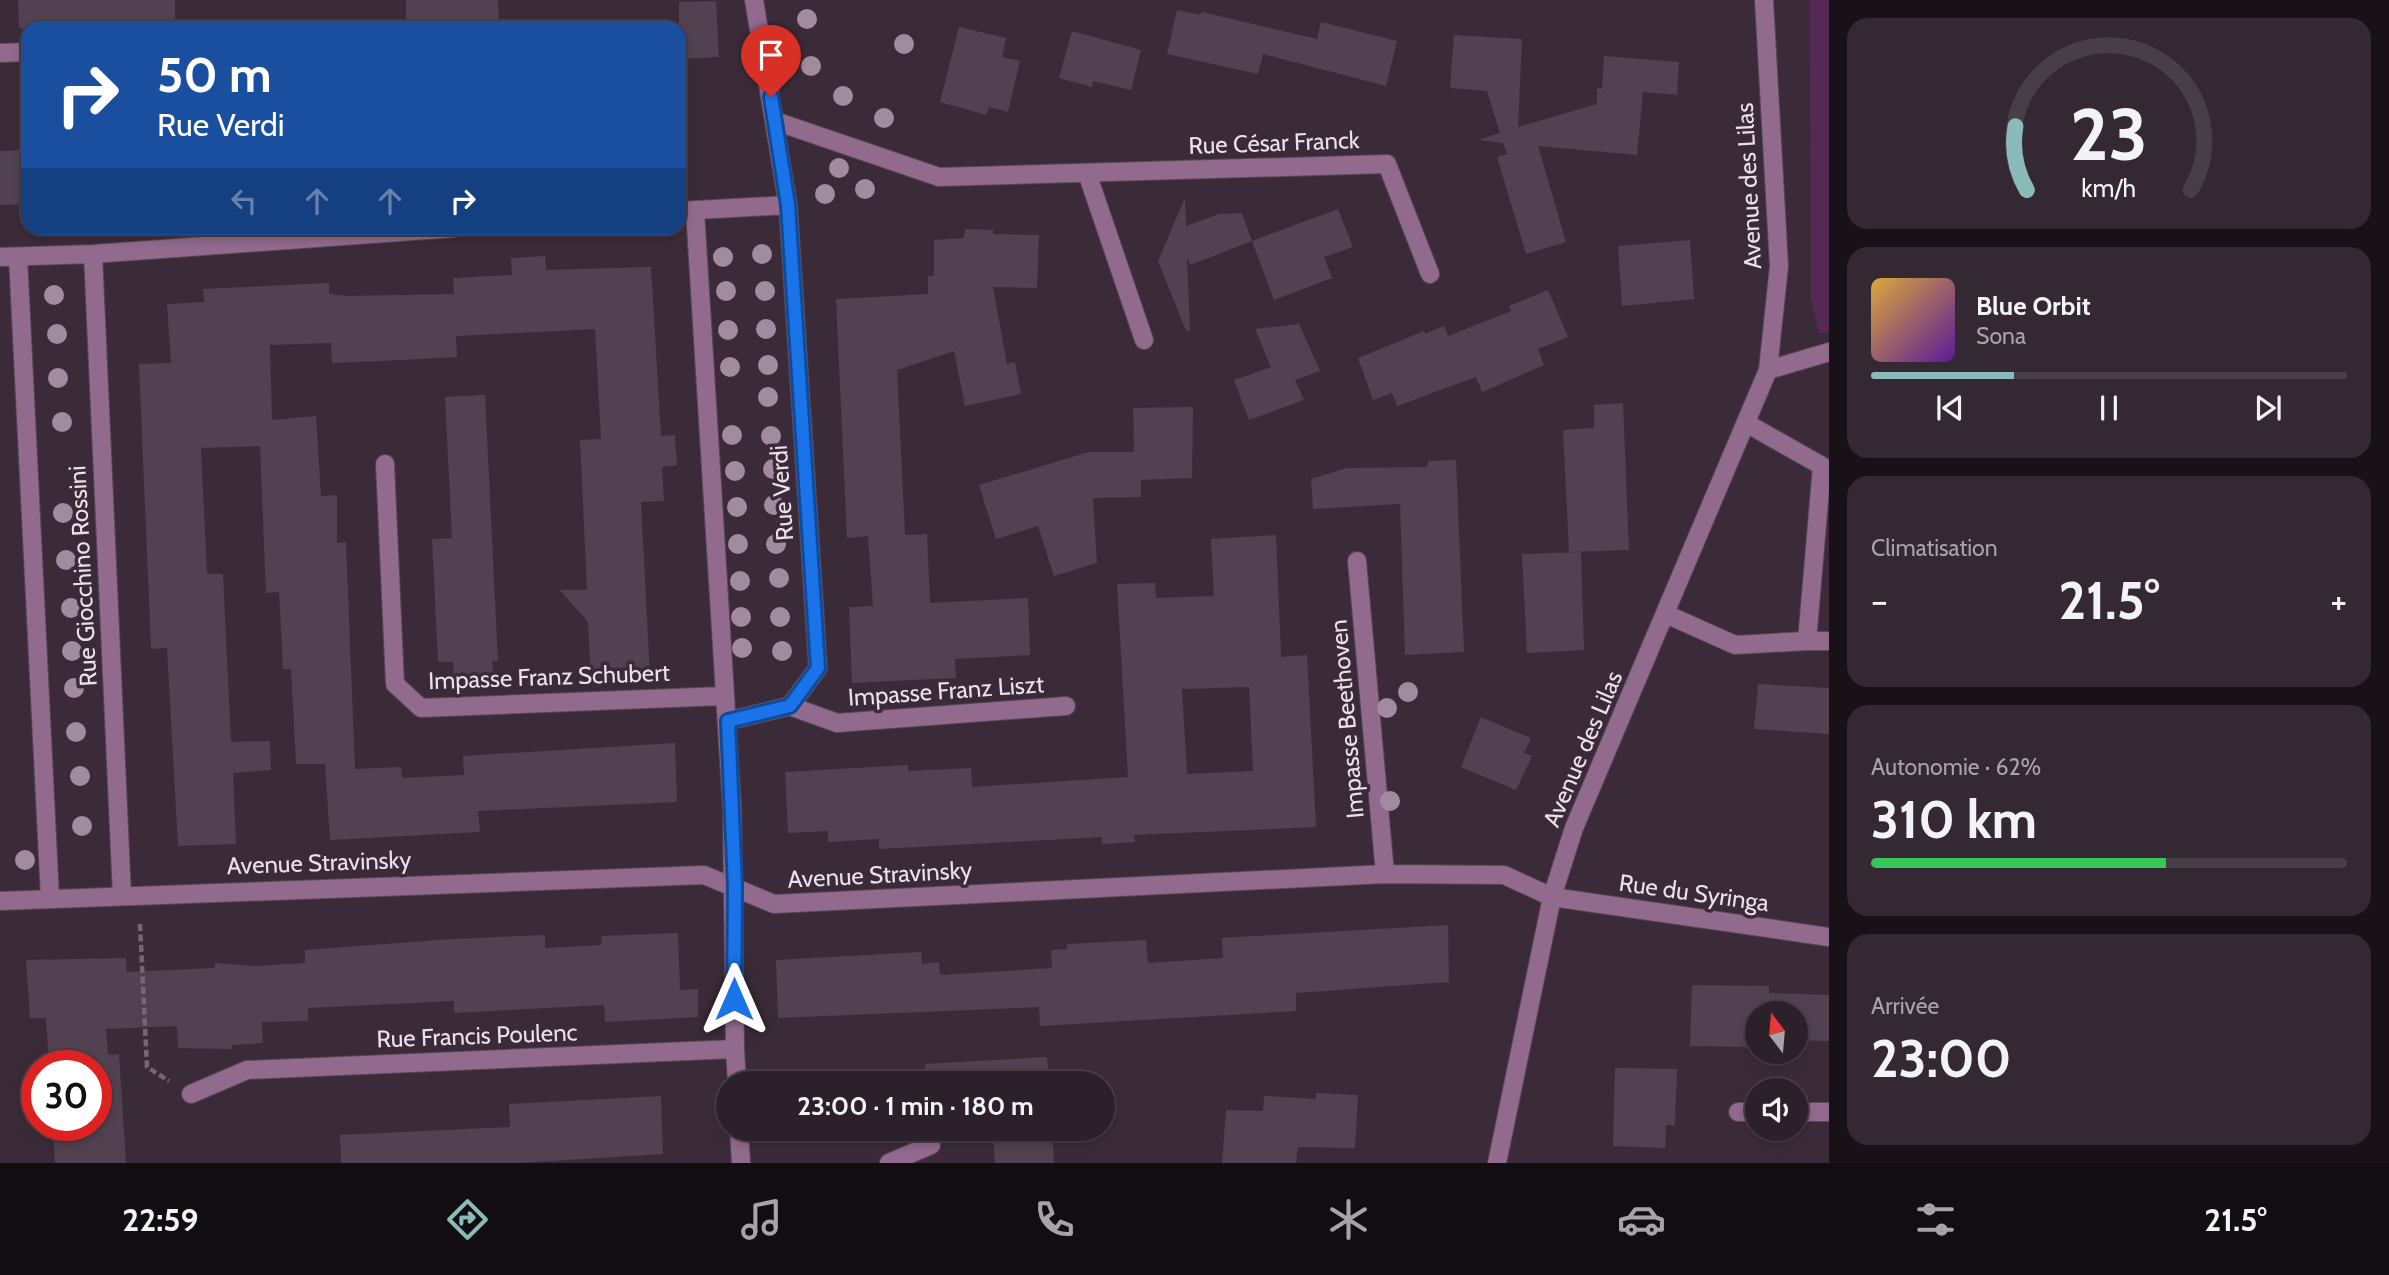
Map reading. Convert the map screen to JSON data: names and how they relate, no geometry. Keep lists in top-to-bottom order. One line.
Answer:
{"streets":{"street":["Rue César Franck","Avenue des Lilas","Rue Verdi","Rue Giocchino Rossini","Impasse Franz Schubert","Impasse Franz Liszt","Impasse Beethoven","Avenue Stravinsky","Rue du Syringa","Rue Francis Poulenc"]},"crossings":[["Rue César Franck","Rue Verdi"],["Avenue des Lilas","Avenue Stravinsky"],["Avenue des Lilas","Rue du Syringa"],["Rue Verdi","Impasse Franz Liszt"],["Rue Giocchino Rossini","Avenue Stravinsky"],["Impasse Beethoven","Avenue Stravinsky"],["Avenue Stravinsky","Rue du Syringa"]],"north":"top","page":{"turn":["50 m","Rue Verdi"],"song":["Blue Orbit","Sona"],"tile":["Climatisation",["Autonomie · 62%","310 km"],["Arrivée","23:00"]],"heat":["−","21.5°","+"],"limit":"30","trip":"23:00 · 1 min · 180 m","tabs":["22:59","21.5°"],"gauge":["23","km/h"]}}
